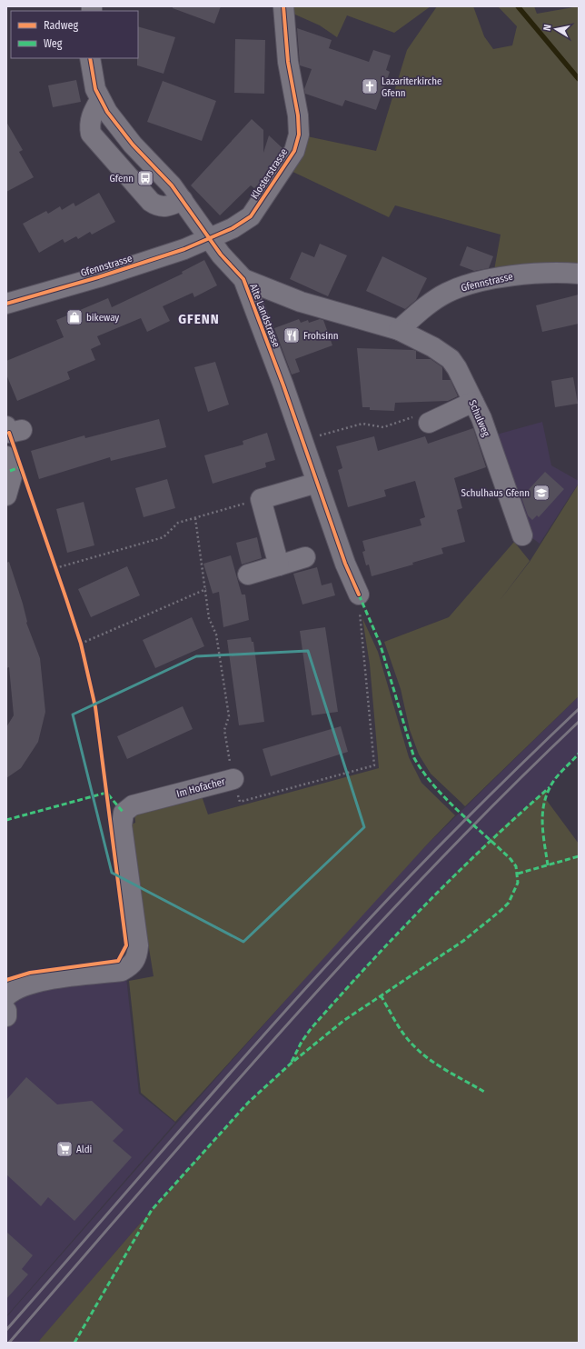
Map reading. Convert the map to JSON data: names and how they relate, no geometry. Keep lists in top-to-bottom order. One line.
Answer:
{"streets":{"street":["Klosterstrasse","Gfennstrasse","Alte Landstrasse","Schulweg","Im Hofacher"]},"crossings":[["Klosterstrasse","Gfennstrasse"],["Klosterstrasse","Alte Landstrasse"],["Gfennstrasse","Alte Landstrasse"],["Gfennstrasse","Schulweg"],["Alte Landstrasse","Im Hofacher"]],"districts":["GFENN"],"places":{"church":["Lazariterkirche Gfenn"],"bus stop":["Gfenn"],"shop":["bikeway"],"restaurant":["Frohsinn"],"school or university":["Schulhaus Gfenn"],"supermarket":["Aldi"]},"legend":["Radweg","Weg"],"north":"left"}
